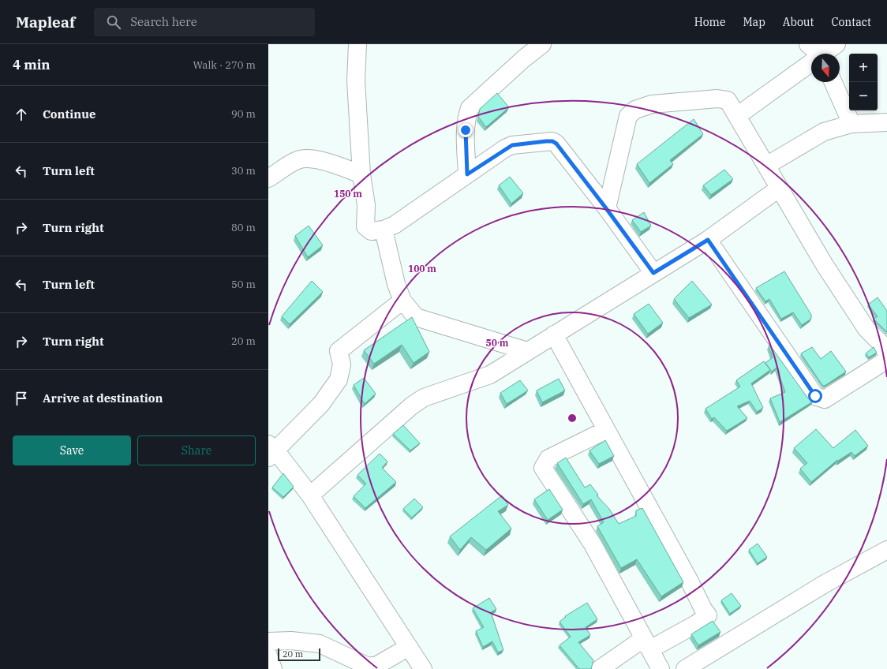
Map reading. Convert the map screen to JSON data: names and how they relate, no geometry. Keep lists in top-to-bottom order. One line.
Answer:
{"scale_bar":"20 m","north":"bottom","page":{"header":"Mapleaf","search":"Search here","nav":["Home","Map","About","Contact"],"heading":["4 min","Walk · 270 m"],"map_buttons":["+","−"],"list":[["Continue","90 m"],["Turn left","30 m"],["Turn right","80 m"],["Turn left","50 m"],["Turn right","20 m"],"Arrive at destination"],"buttons":["Save","Share"],"scale":"20 m"},"rings":["150 m","100 m","50 m"]}
